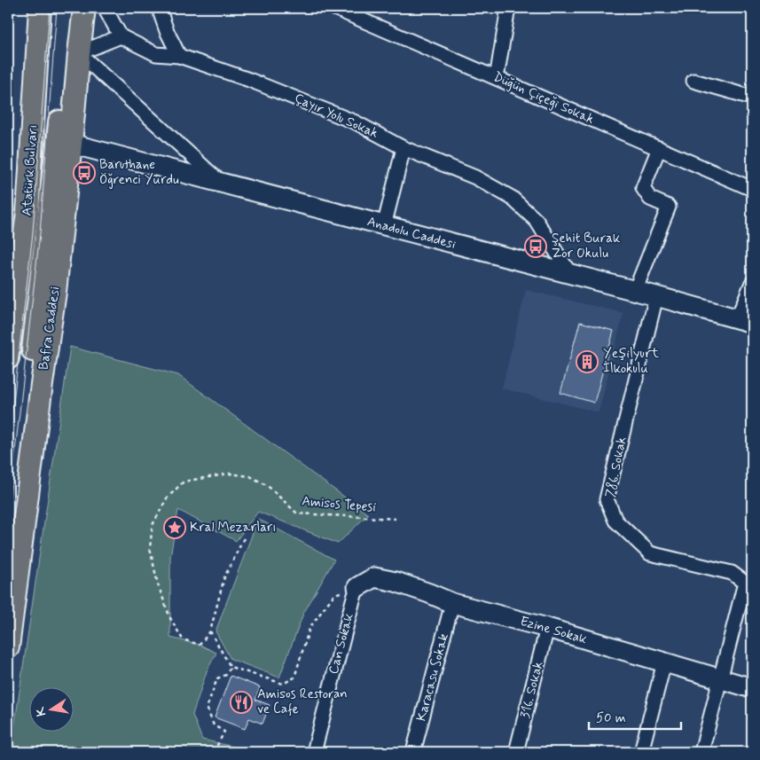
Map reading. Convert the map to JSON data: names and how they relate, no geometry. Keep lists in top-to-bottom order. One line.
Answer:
{"streets":{"main road":["Atatürk Bulvarı","Anadolu Caddesi","Bafra Caddesi","Ezine Sokak"],"street":["Düğün Çiçeği Sokak","Çayır Yolu Sokak","786. Sokak","Can Sokak","Karacasu Sokak","316. Sokak"],"path":["Amisos Tepesi"]},"crossings":[["Çayır Yolu Sokak","Anadolu Caddesi"],["Anadolu Caddesi","Bafra Caddesi"],["Anadolu Caddesi","786. Sokak"],["786. Sokak","Ezine Sokak"],["Ezine Sokak","Can Sokak"],["Ezine Sokak","Karacasu Sokak"],["Ezine Sokak","316. Sokak"]],"places":{"bus stop":["Baruthane Öğrenci Yurdu","Şehit Burak Zor Okulu"],"building":["Yeşilyurt İlkokulu"],"place":["Kral Mezarları"],"restaurant":["Amisos Restoran ve Cafe"]},"scale_bar":"50 m","north":"left"}
